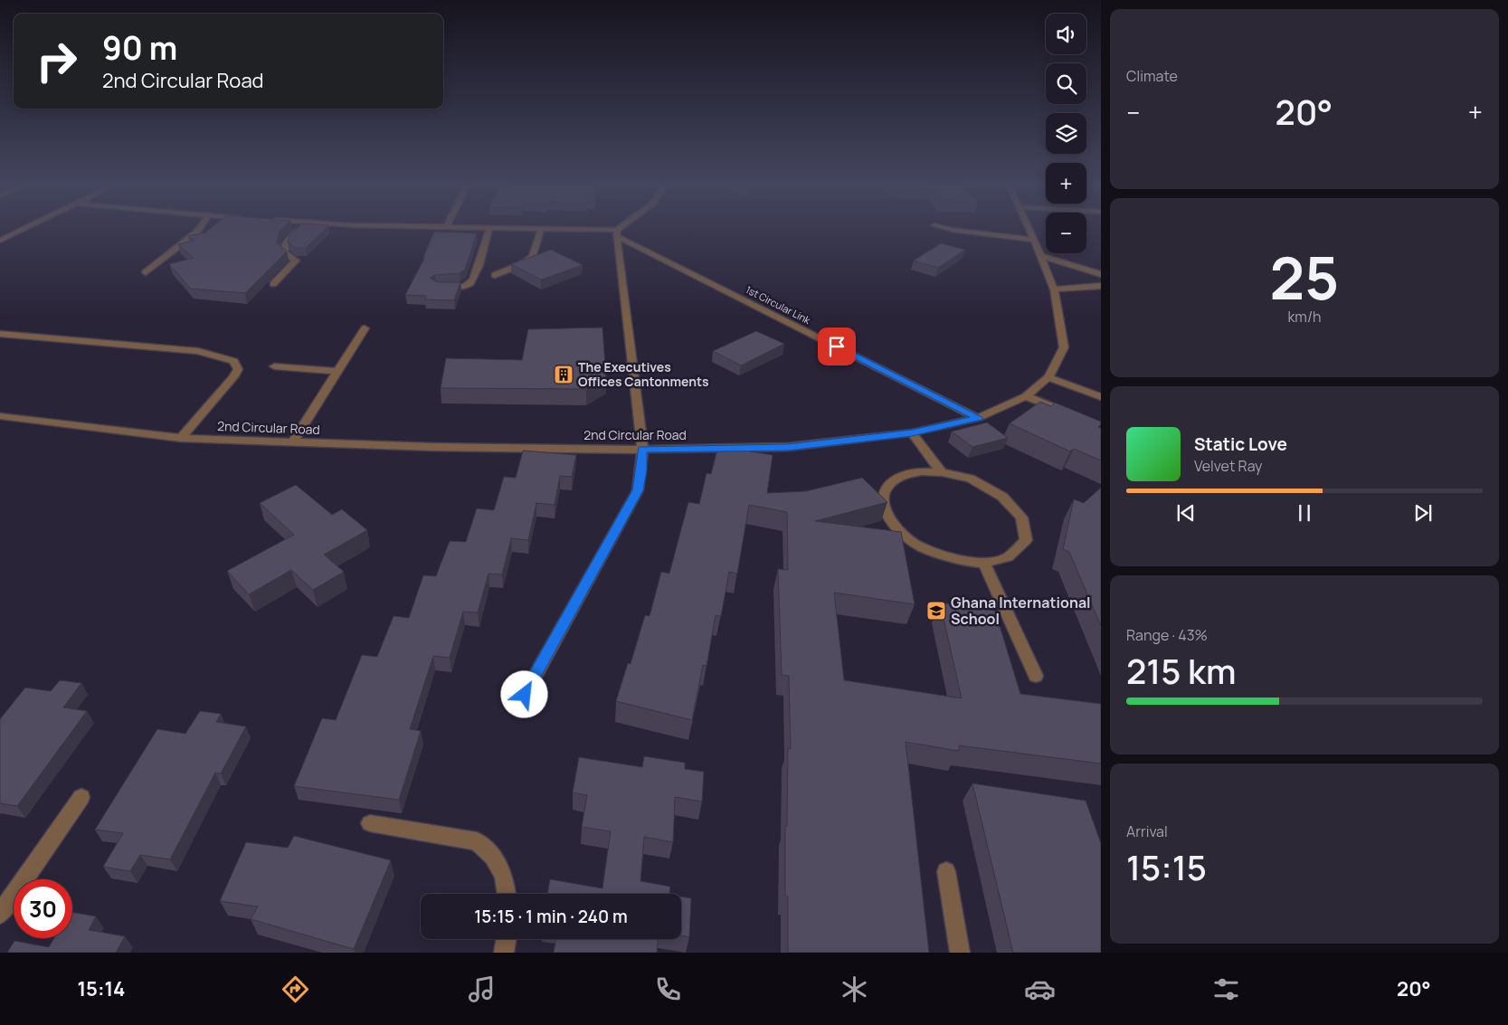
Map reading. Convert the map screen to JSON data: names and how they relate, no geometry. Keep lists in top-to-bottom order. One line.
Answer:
{"streets":{"street":["1st Circular Link","2nd Circular Road"]},"crossings":[["1st Circular Link","2nd Circular Road"]],"places":{"building":["The Executives Offices Cantonments"],"school or university":["Ghana International School"]},"page":{"tile":["Climate",["25","km/h"],["Range · 43%","215 km"],["Arrival","15:15"]],"map_buttons":["+","−"],"turn":["90 m","2nd Circular Road"],"heat":["−","20°","+"],"song":["Static Love","Velvet Ray"],"limit":"30","trip":"15:15 · 1 min · 240 m","tabs":["15:14","20°"]}}
